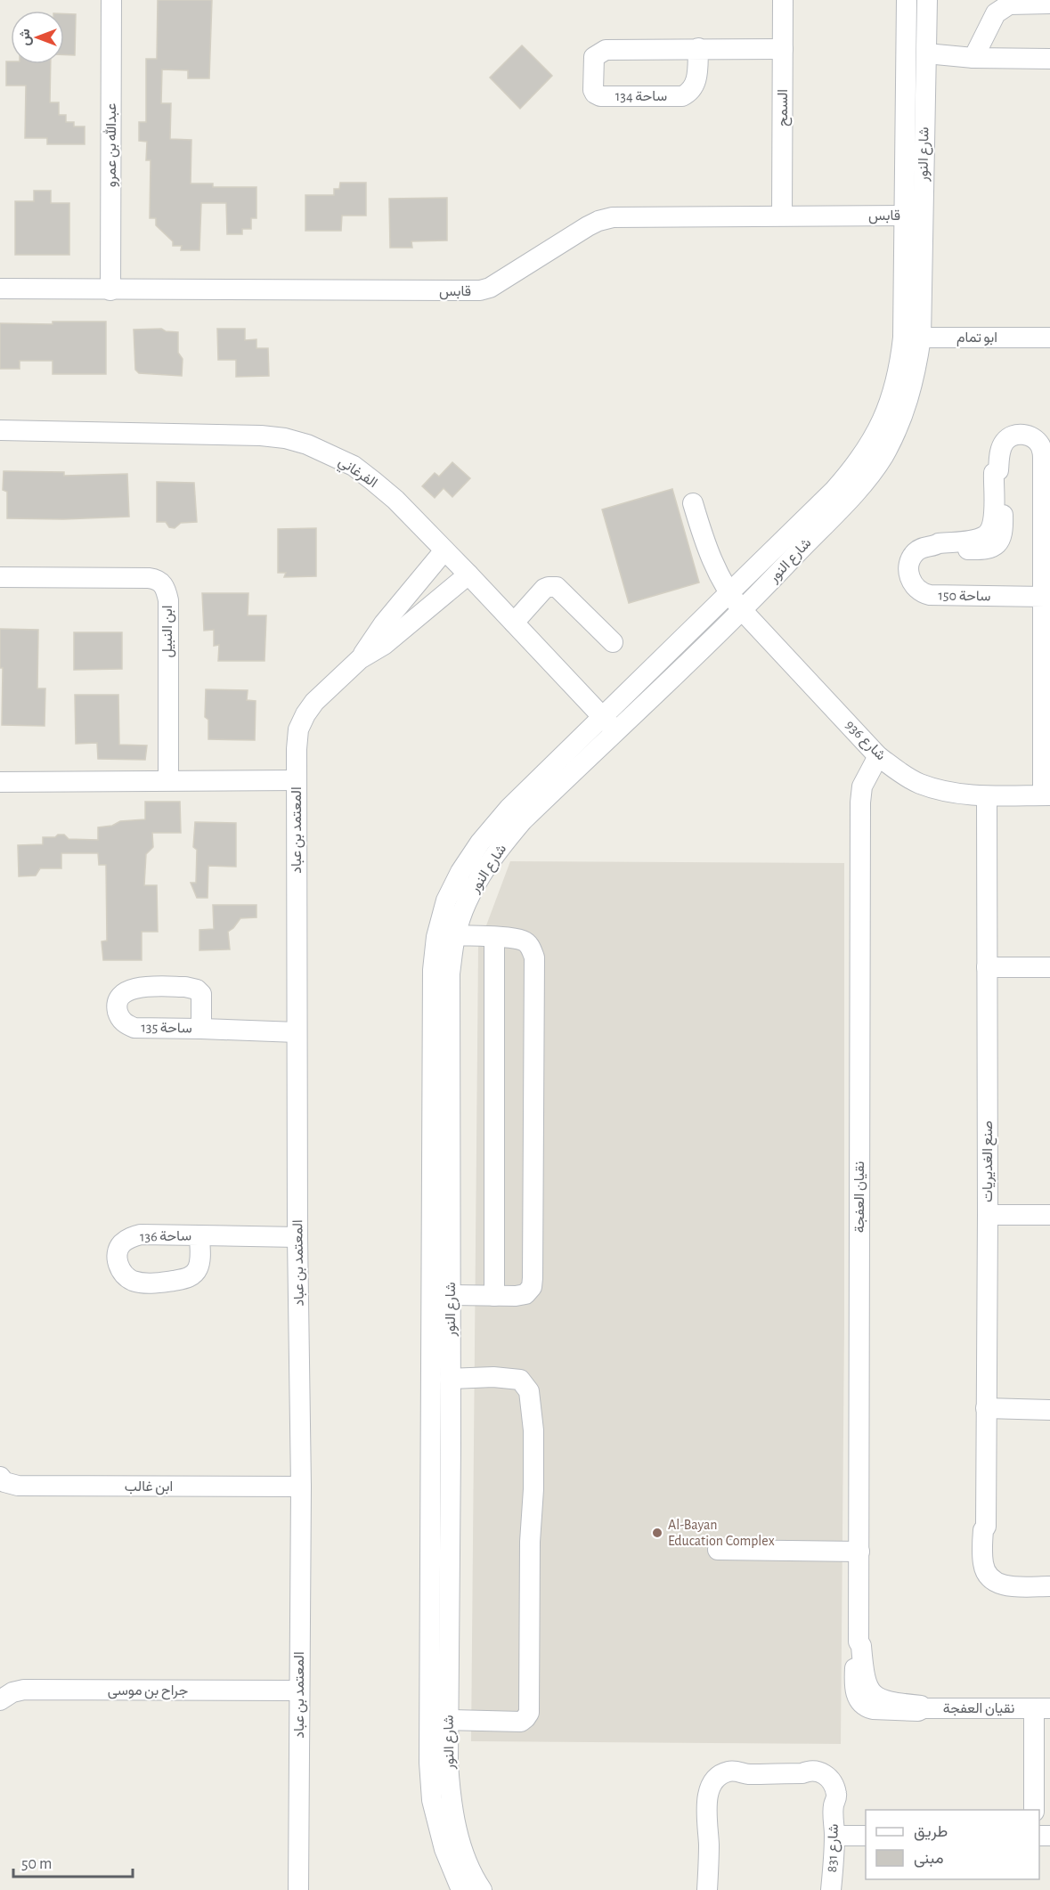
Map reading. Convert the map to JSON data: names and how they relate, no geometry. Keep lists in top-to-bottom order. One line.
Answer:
{"streets":{"street":["ساحة 134","السمح","عبدالله بن عمرو","شارع النور","قابس","ابو تمام","الفرغاني","ساحة 150","ابن النبيل","شارع 936","المعتمد بن عباد","ساحة 135","صنع الغديريات","نقيان العفجة","ساحة 136","ابن غالب","جراح بن موسى","شارع 831"]},"crossings":[["ساحة 134","السمح"],["السمح","قابس"],["عبدالله بن عمرو","قابس"],["شارع النور","قابس"],["شارع النور","ابو تمام"],["شارع النور","الفرغاني"],["شارع النور","شارع 936"],["الفرغاني","المعتمد بن عباد"],["ساحة 150","شارع 936"],["شارع 936","صنع الغديريات"],["شارع 936","نقيان العفجة"],["المعتمد بن عباد","ساحة 135"],["المعتمد بن عباد","ساحة 136"],["المعتمد بن عباد","ابن غالب"],["المعتمد بن عباد","جراح بن موسى"]],"places":["Al-Bayan Education Complex"],"legend":["طريق","مبنى"],"scale_bar":"50 m","north":"left"}
